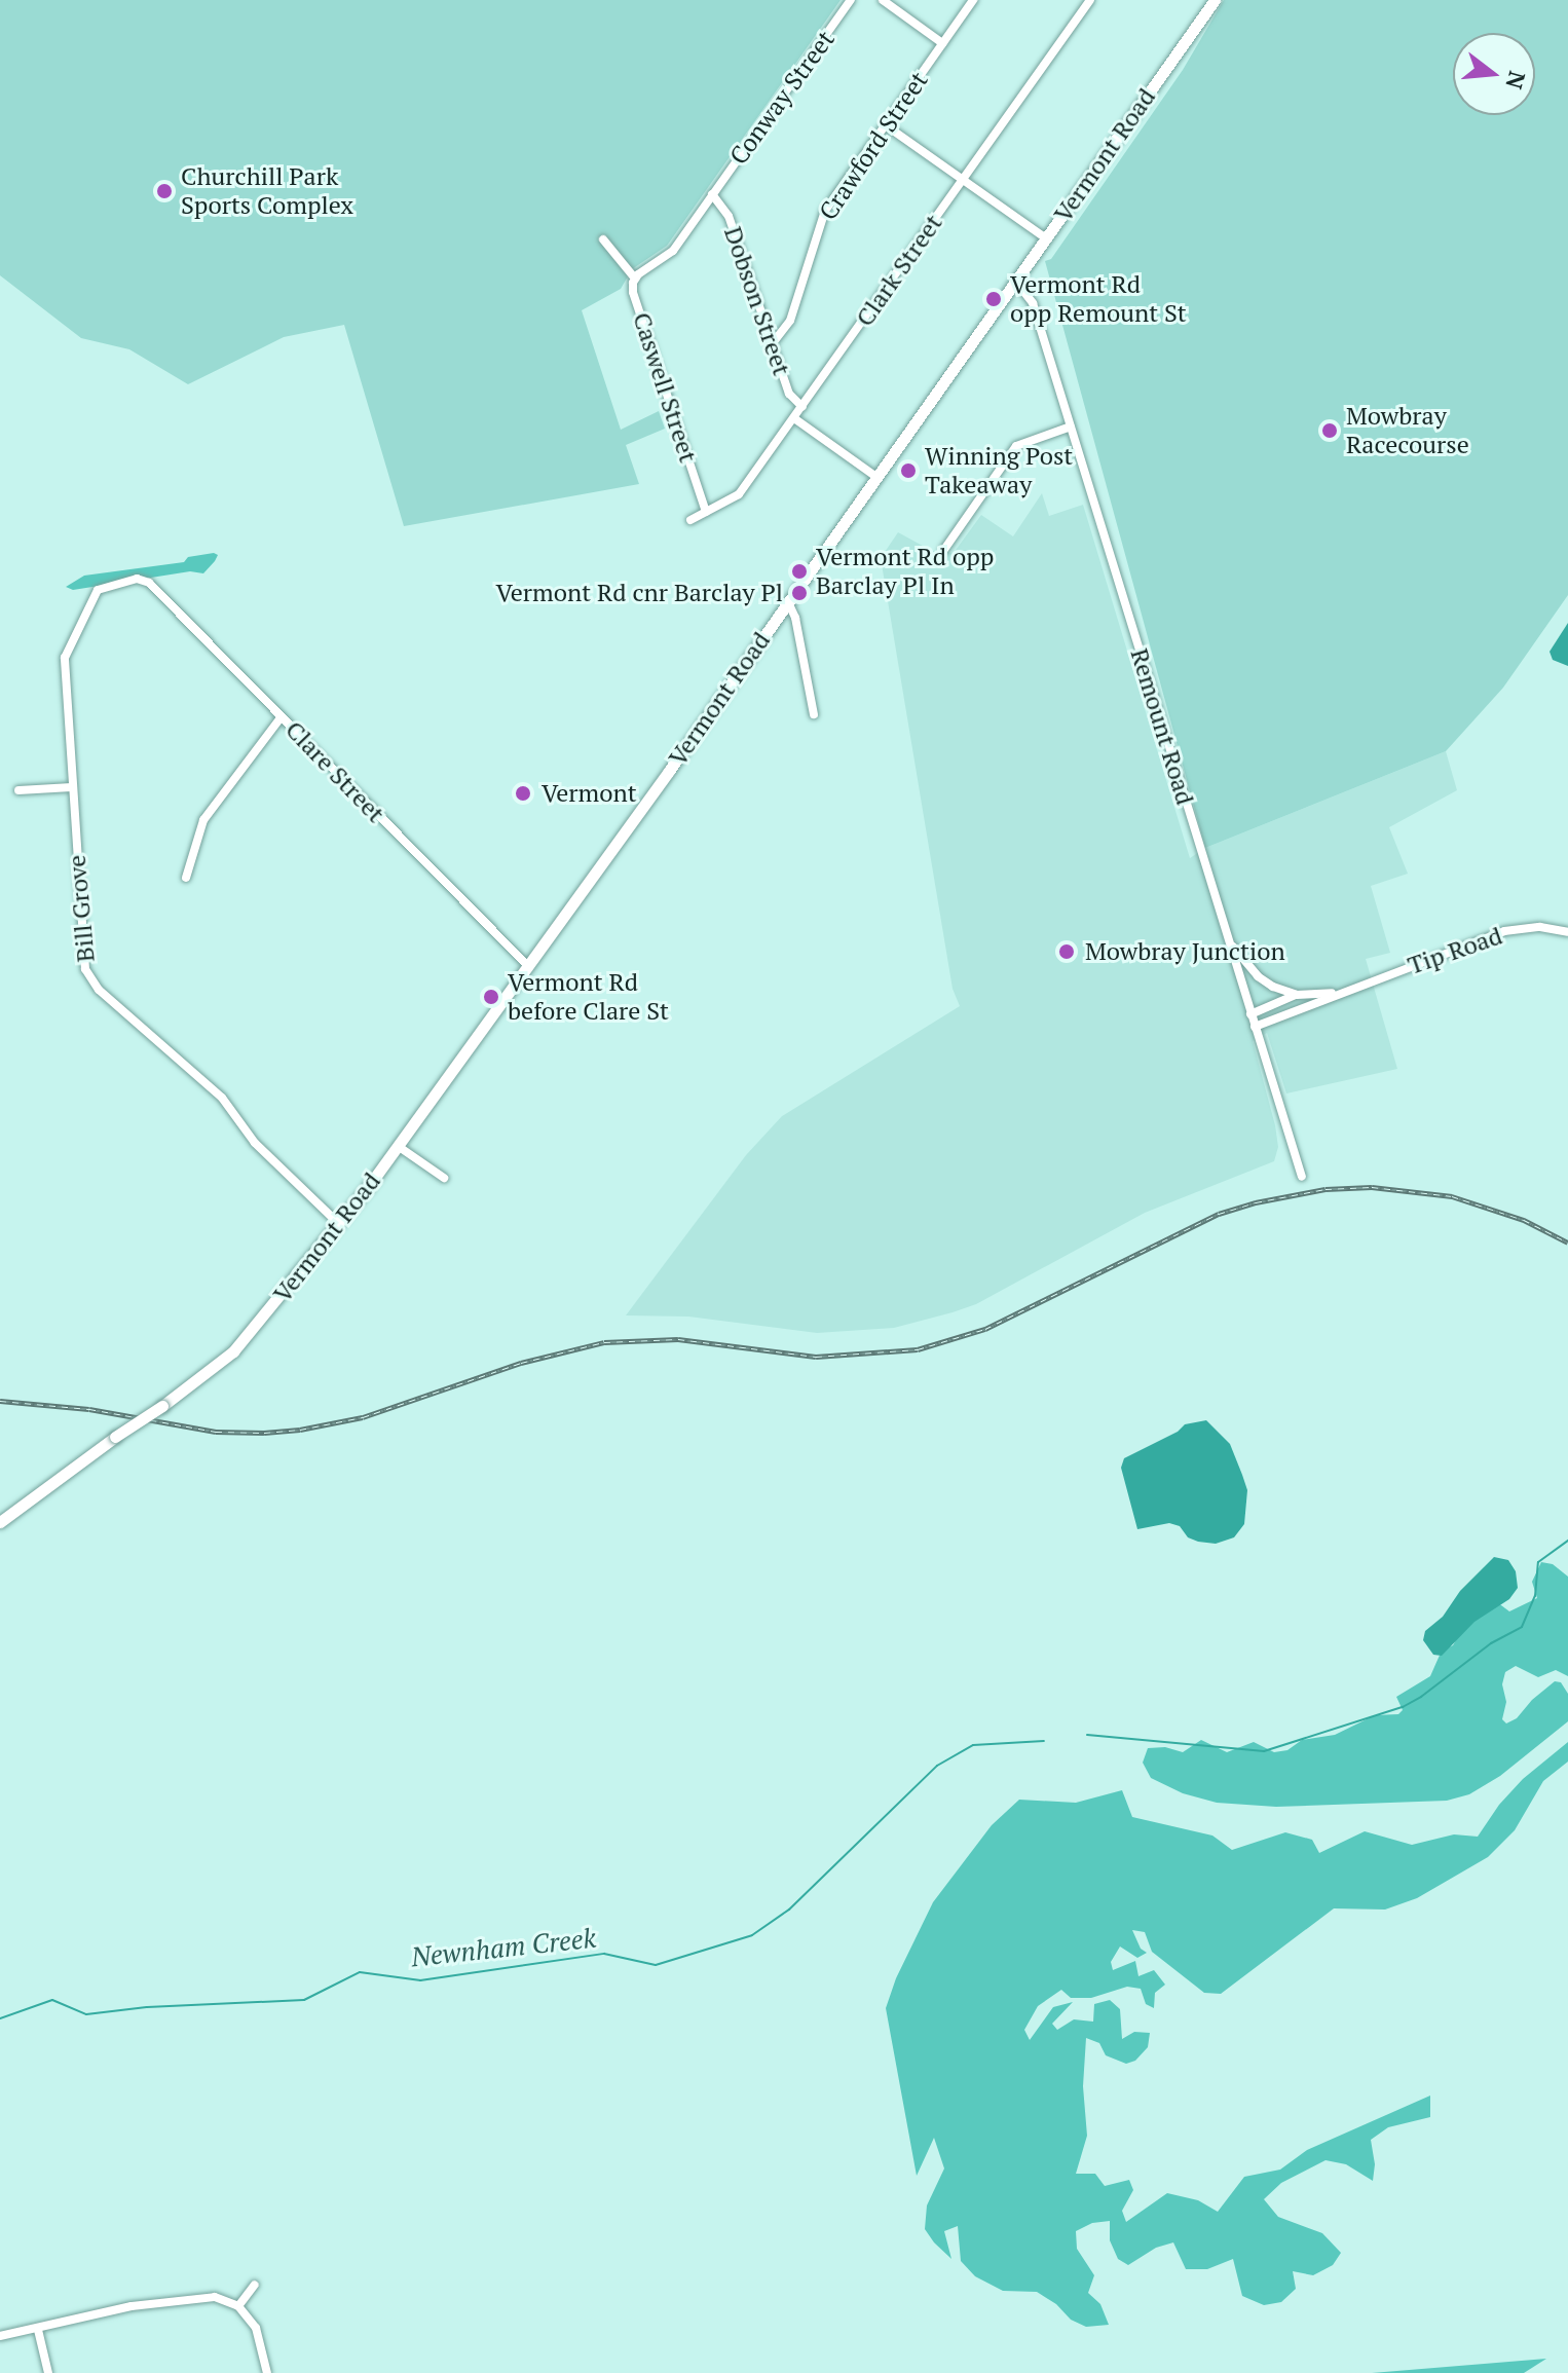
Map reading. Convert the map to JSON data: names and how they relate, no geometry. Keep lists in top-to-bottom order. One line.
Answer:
{"streets":{"street":["Conway Street","Crawford Street","Vermont Road","Clark Street","Dobson Street","Caswell Street","Remount Road","Clare Street","Bill Grove","Tip Road"]},"crossings":[["Conway Street","Dobson Street"],["Conway Street","Caswell Street"],["Crawford Street","Dobson Street"],["Vermont Road","Remount Road"],["Vermont Road","Clare Street"],["Vermont Road","Bill Grove"],["Clark Street","Dobson Street"],["Clark Street","Caswell Street"],["Dobson Street","Caswell Street"],["Remount Road","Tip Road"],["Clare Street","Bill Grove"]],"water":["Newnham Creek"],"places":["Churchill Park Sports Complex","Vermont Rd opp Remount St","Mowbray Racecourse","Winning Post Takeaway","Vermont Rd opp Barclay Pl In","Vermont Rd cnr Barclay Pl","Vermont","Mowbray Junction","Vermont Rd before Clare St"],"north":"right"}
